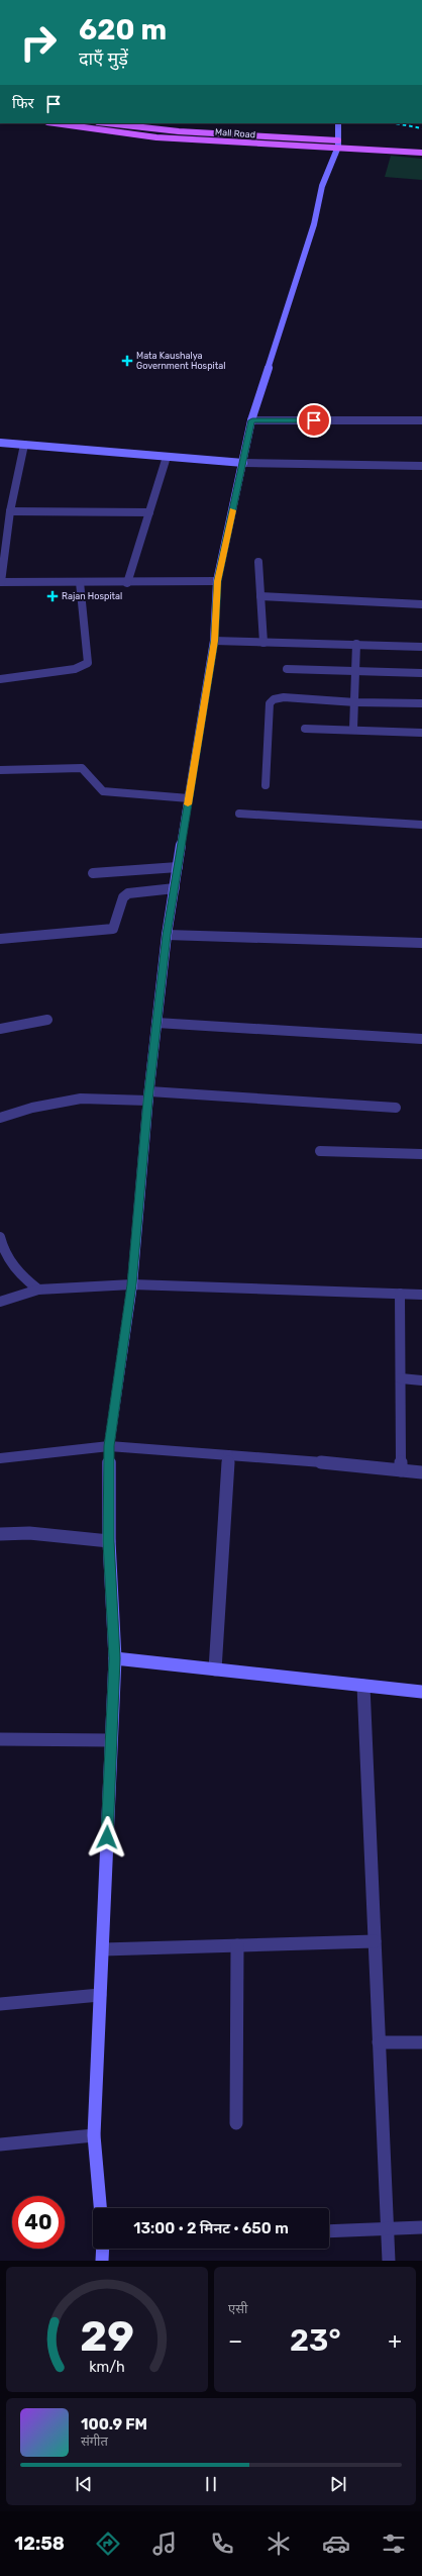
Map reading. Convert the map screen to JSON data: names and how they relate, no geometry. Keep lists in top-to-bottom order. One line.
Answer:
{"streets":{"main road":["Mall Road"]},"places":{"health":["Mata Kaushalya Government Hospital","Rajan Hospital"]},"page":{"turn":["620 m","दाएँ मुड़ें"],"then":"फिर","limit":"40","trip":"13:00 · 2 मिनट · 650 m","tile":"एसी","heat":["−","23°","+"],"song":["100.9 FM","संगीत"],"tabs":"12:58","gauge":["29","km/h"]}}
